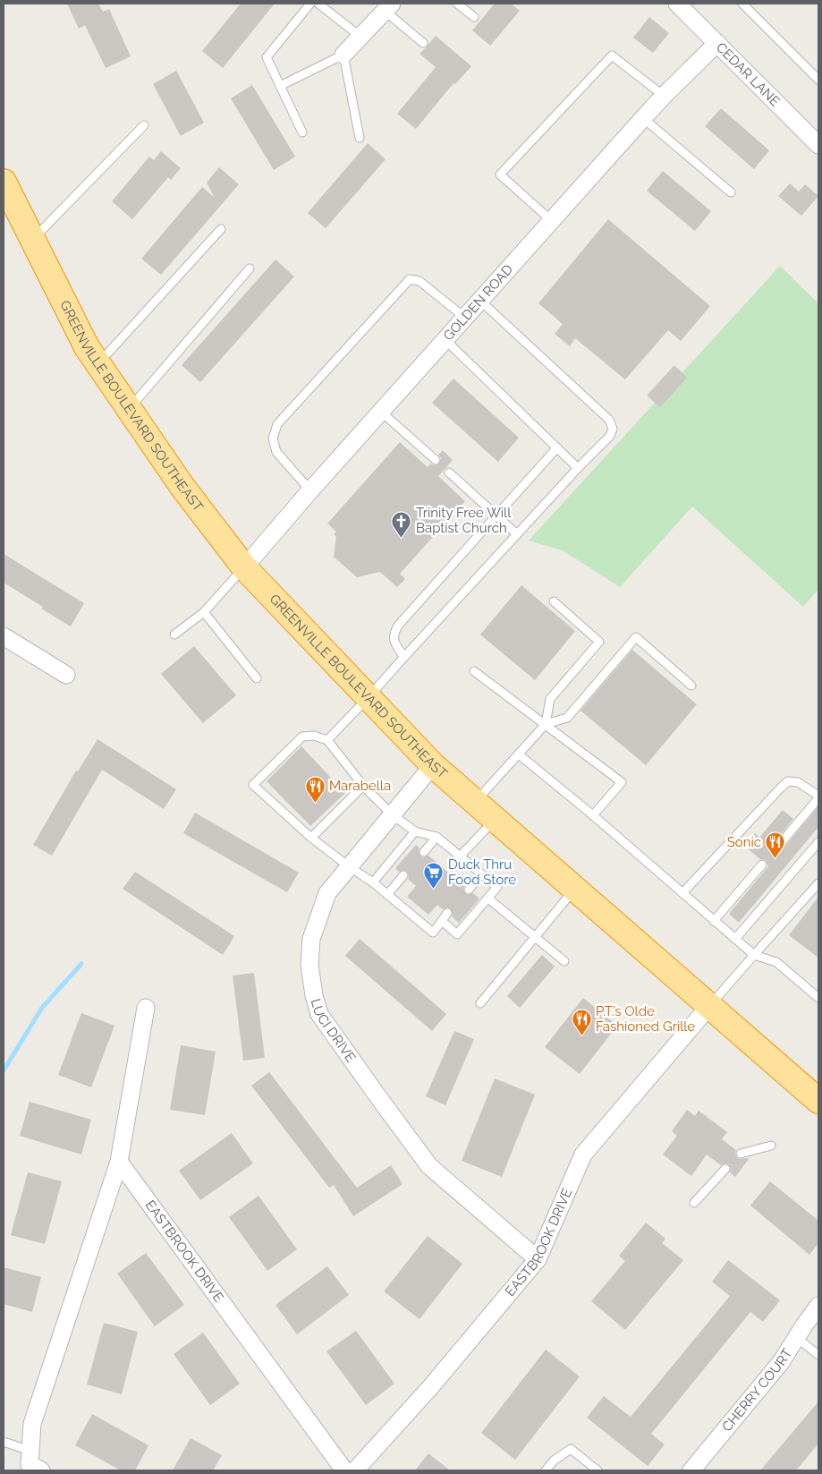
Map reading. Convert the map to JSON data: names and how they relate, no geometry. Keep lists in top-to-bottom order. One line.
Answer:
{"streets":{"highway":["GREENVILLE BOULEVARD SOUTHEAST"],"street":["CEDAR LANE","GOLDEN ROAD","LUCI DRIVE","EASTBROOK DRIVE","CHERRY COURT"]},"crossings":[["CEDAR LANE","GOLDEN ROAD"],["GOLDEN ROAD","GREENVILLE BOULEVARD SOUTHEAST"],["GREENVILLE BOULEVARD SOUTHEAST","LUCI DRIVE"],["GREENVILLE BOULEVARD SOUTHEAST","EASTBROOK DRIVE"],["LUCI DRIVE","EASTBROOK DRIVE"]],"places":{"church":["Trinity Free Will Baptist Church"],"restaurant":["Marabella","Sonic","P.T.’s Olde Fashioned Grille"],"supermarket":["Duck Thru Food Store"]}}
